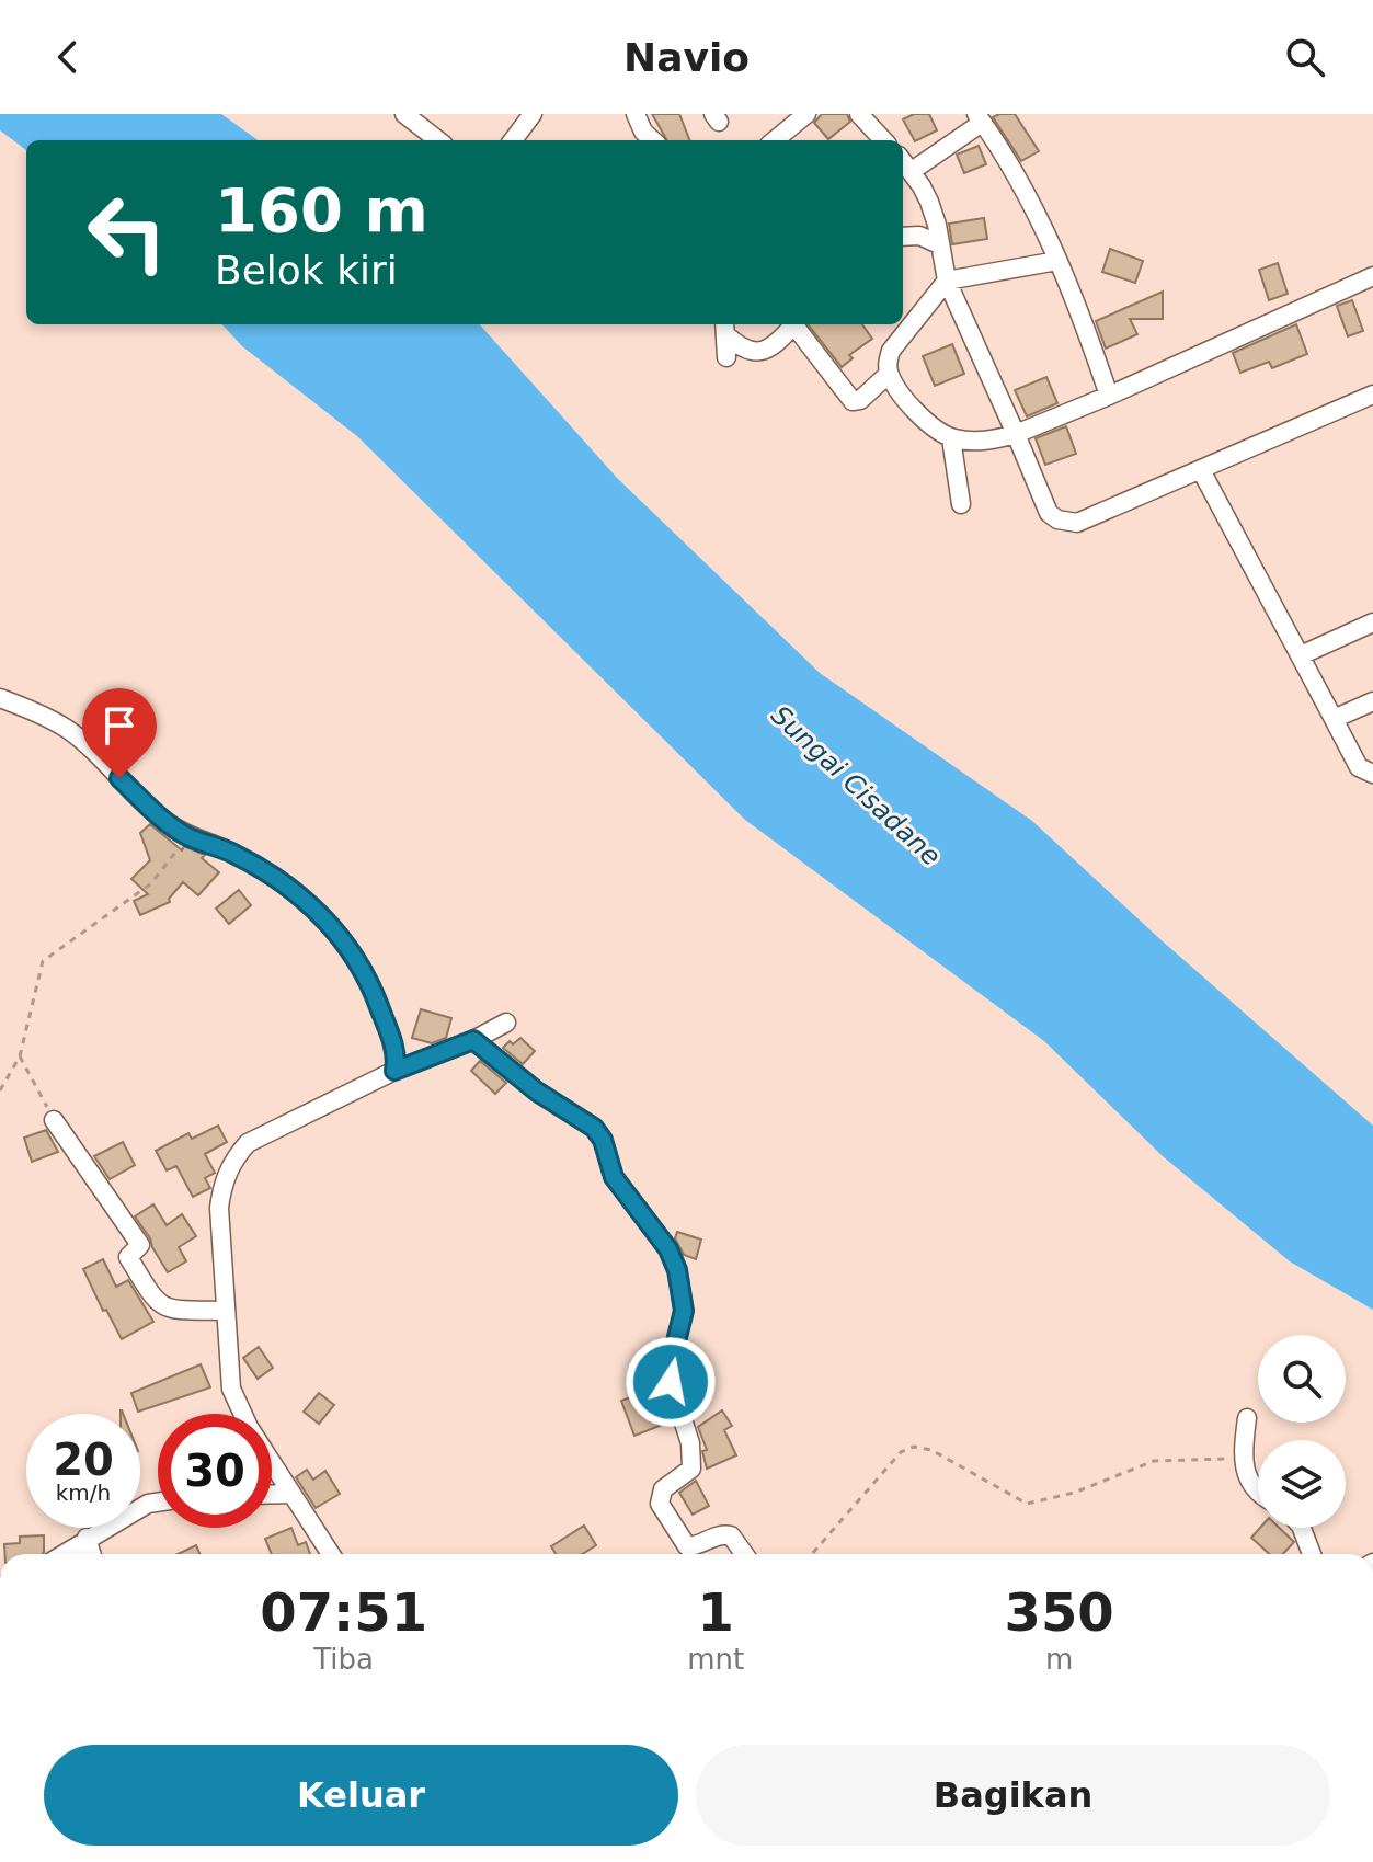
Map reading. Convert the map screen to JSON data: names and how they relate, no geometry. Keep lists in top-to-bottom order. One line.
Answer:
{"water":["Sungai Cisadane"],"page":{"header":"Navio","turn":["160 m","Belok kiri"],"speed":"20 km/h","limit":"30","eta":["07:51","Tiba","1","mnt","350","m"],"buttons":["Keluar","Bagikan"]}}
